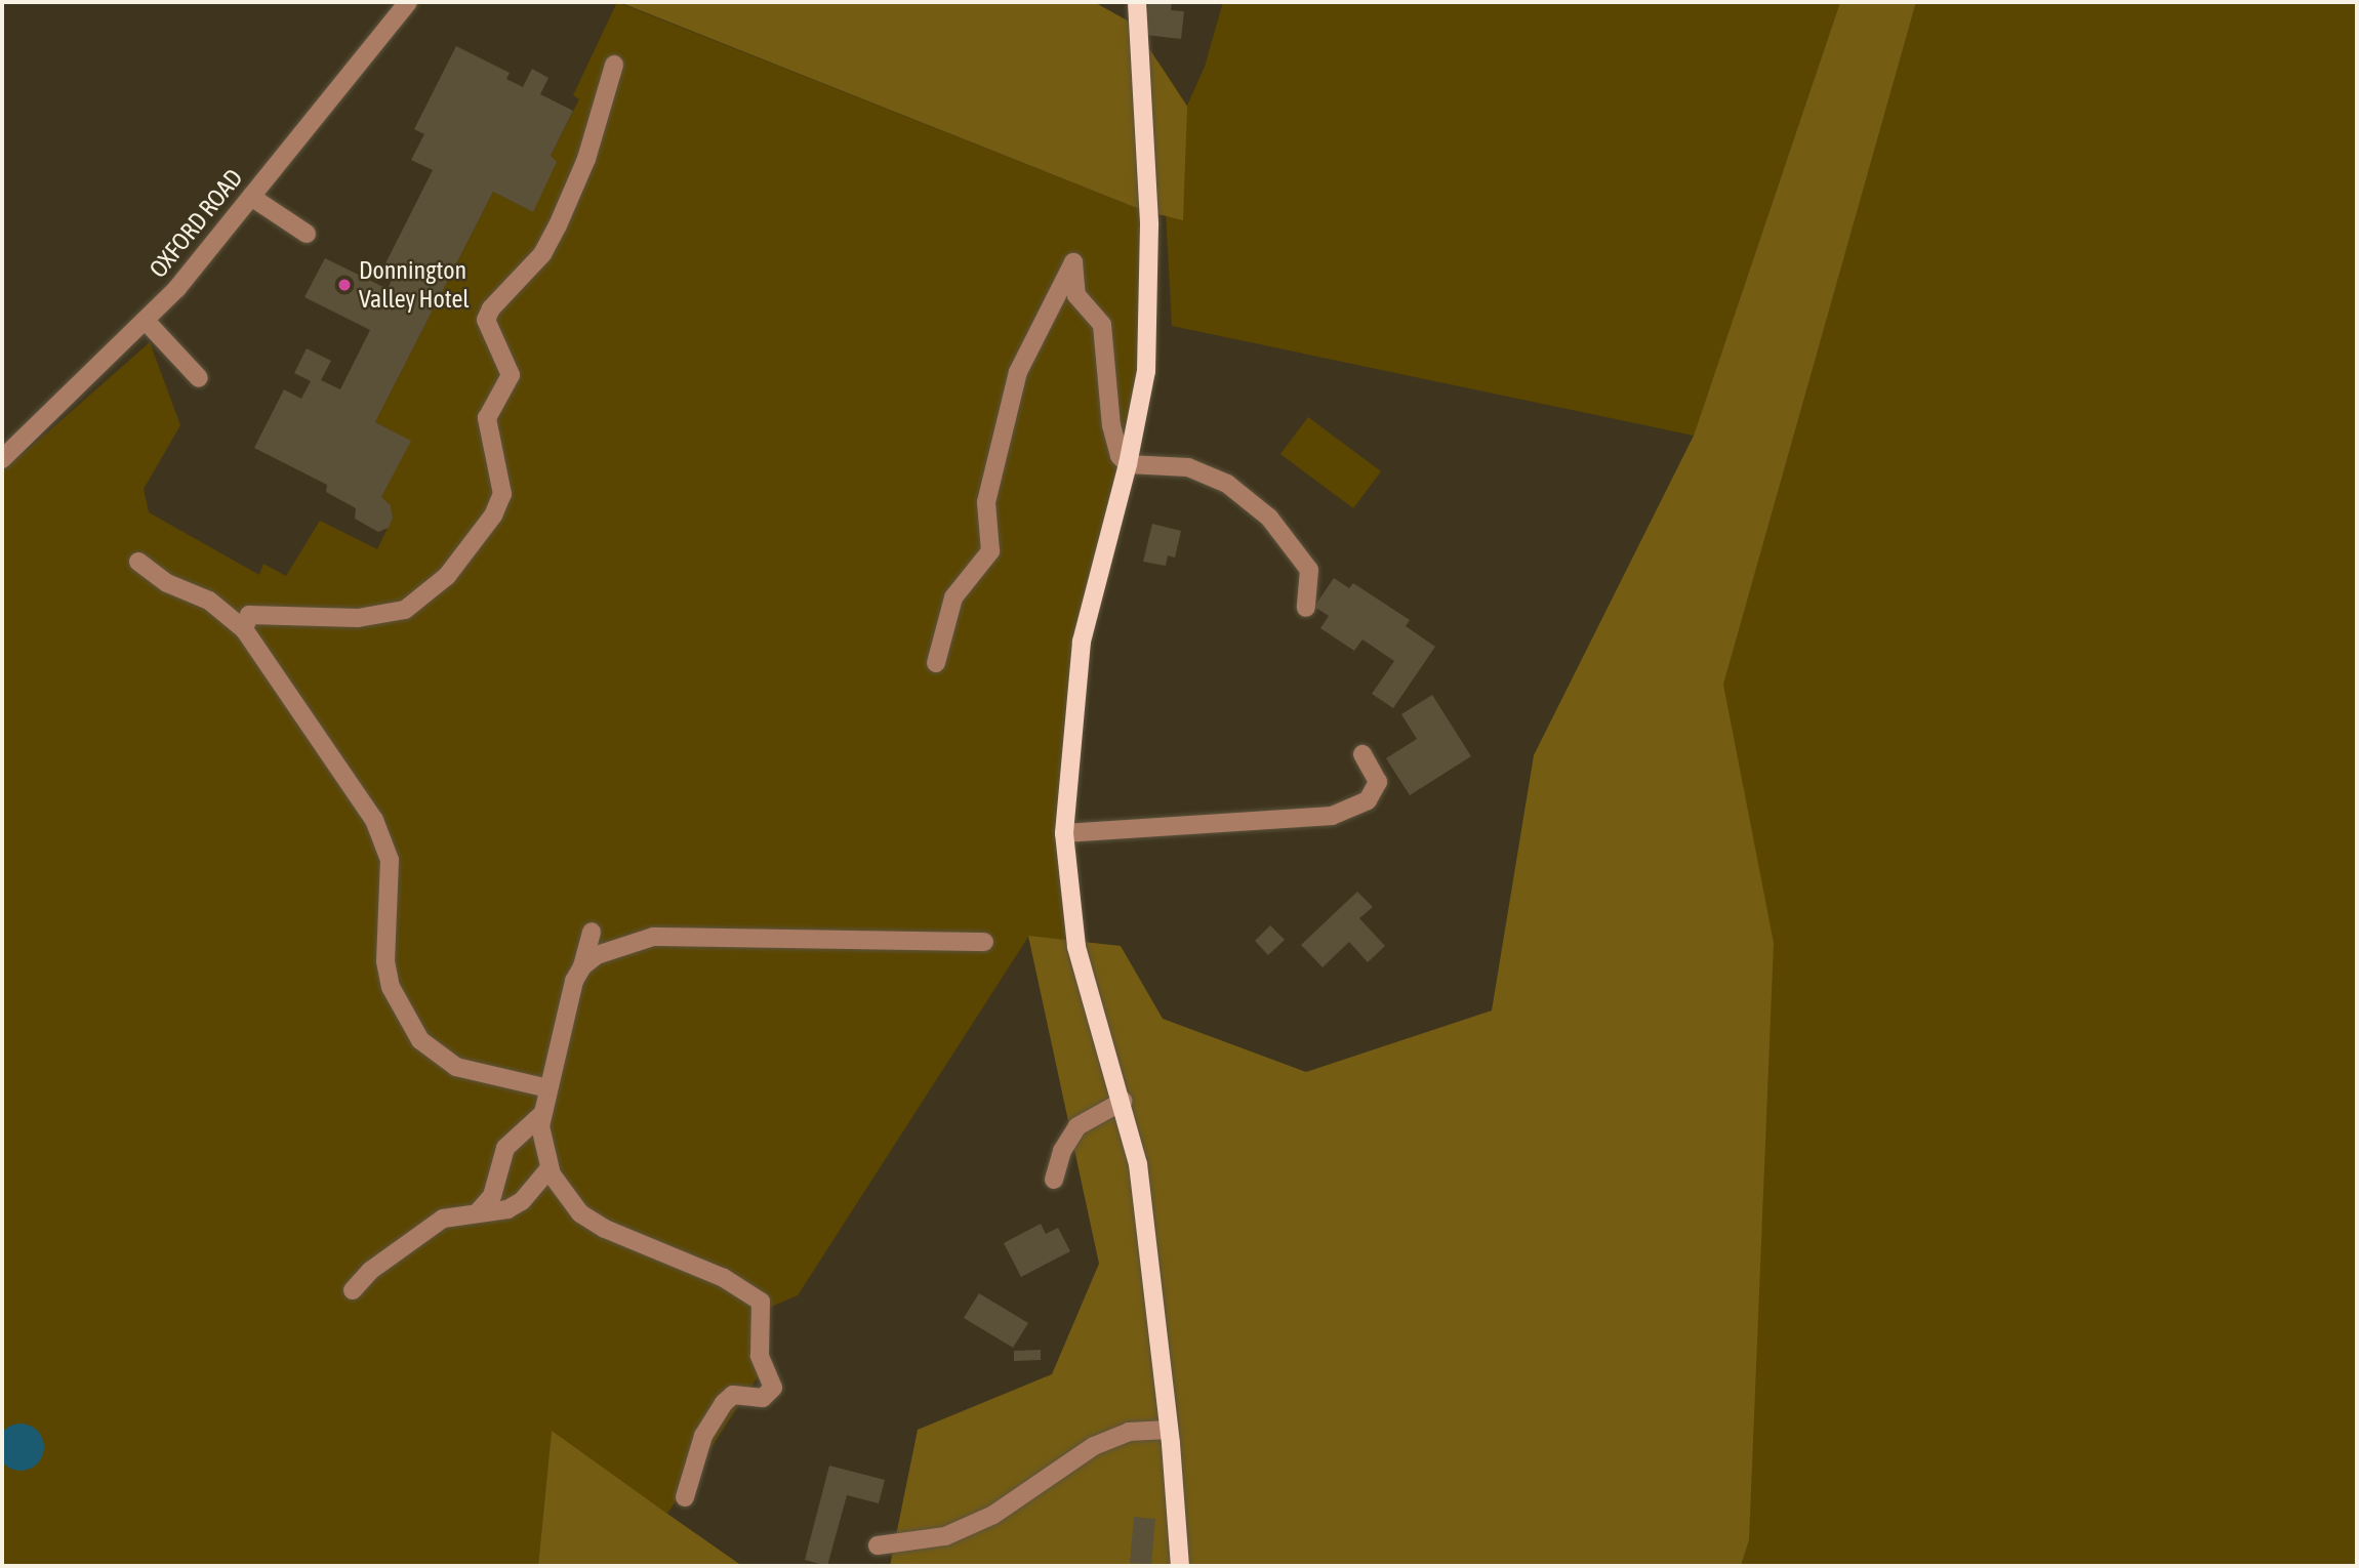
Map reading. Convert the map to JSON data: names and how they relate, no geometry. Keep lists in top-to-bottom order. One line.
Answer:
{"streets":{"street":["OXFORD ROAD"]},"places":["Donnington Valley Hotel"]}
